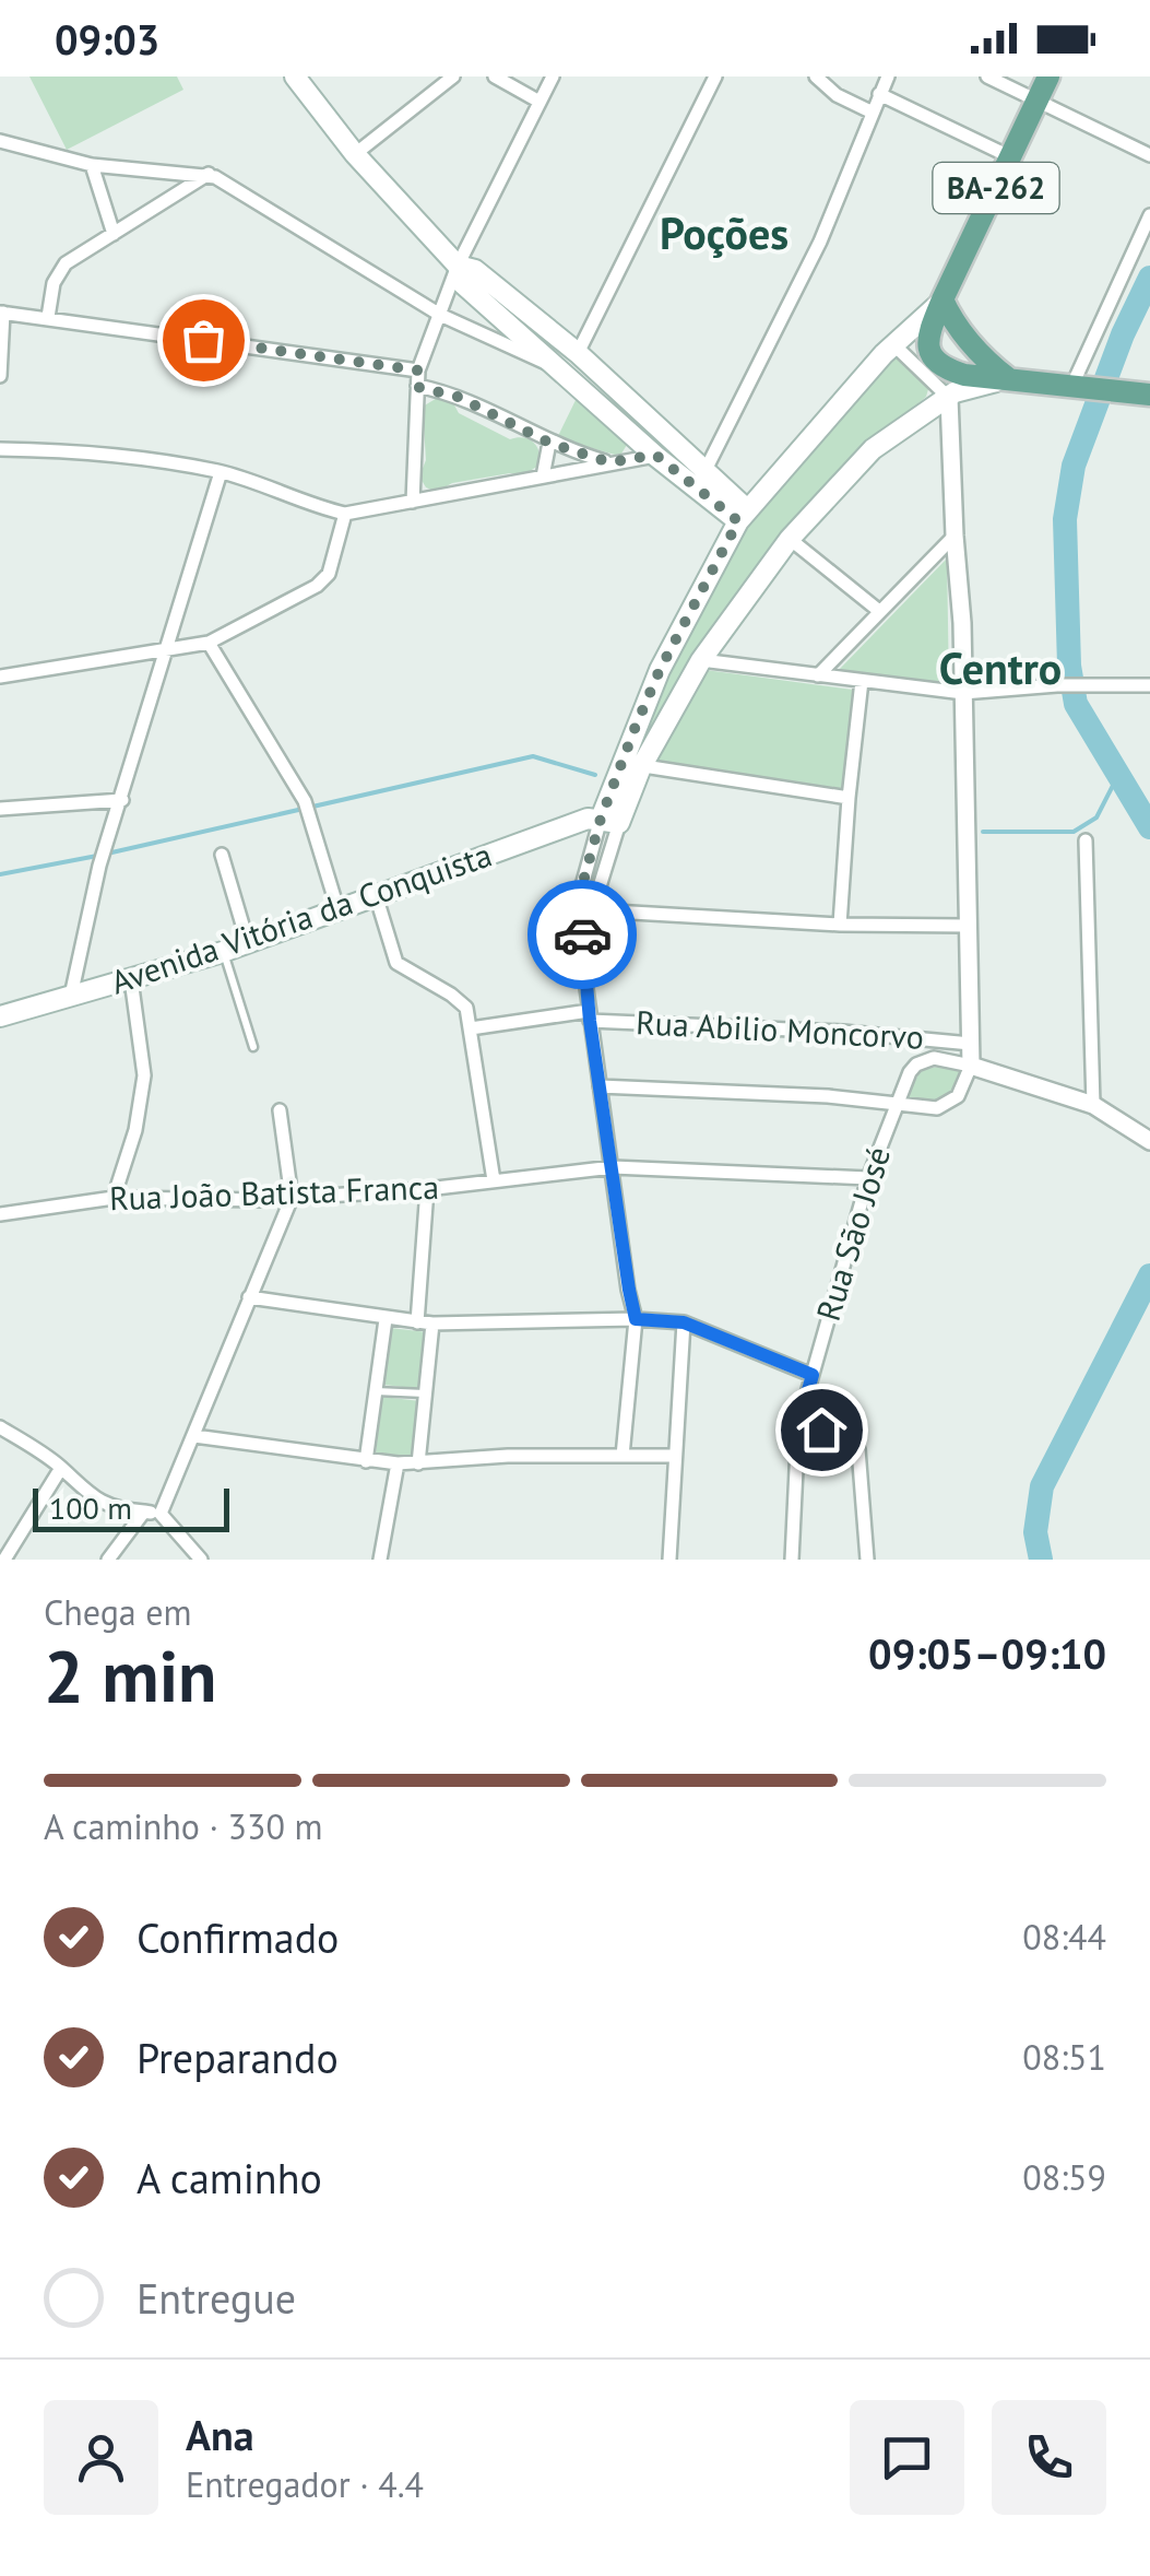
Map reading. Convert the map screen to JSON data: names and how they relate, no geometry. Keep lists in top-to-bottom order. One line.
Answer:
{"streets":{"main road":["BA-262","Avenida Vitória da Conquista"],"street":["Rua Abilio Moncorvo","Rua João Batista Franca","Rua São José"]},"crossings":[["Rua João Batista Franca","Rua São José"]],"districts":["Poções","Centro"],"scale_bar":"100 m","page":{"status":"09:03","scale":"100 m","heading":["2 min","Chega em","09:05–09:10"],"panel":["Ana","Entregador · 4.4"],"bar":"A caminho · 330 m","list":[["Confirmado","08:44"],["Preparando","08:51"],["A caminho","08:59"],"Entregue"]}}
